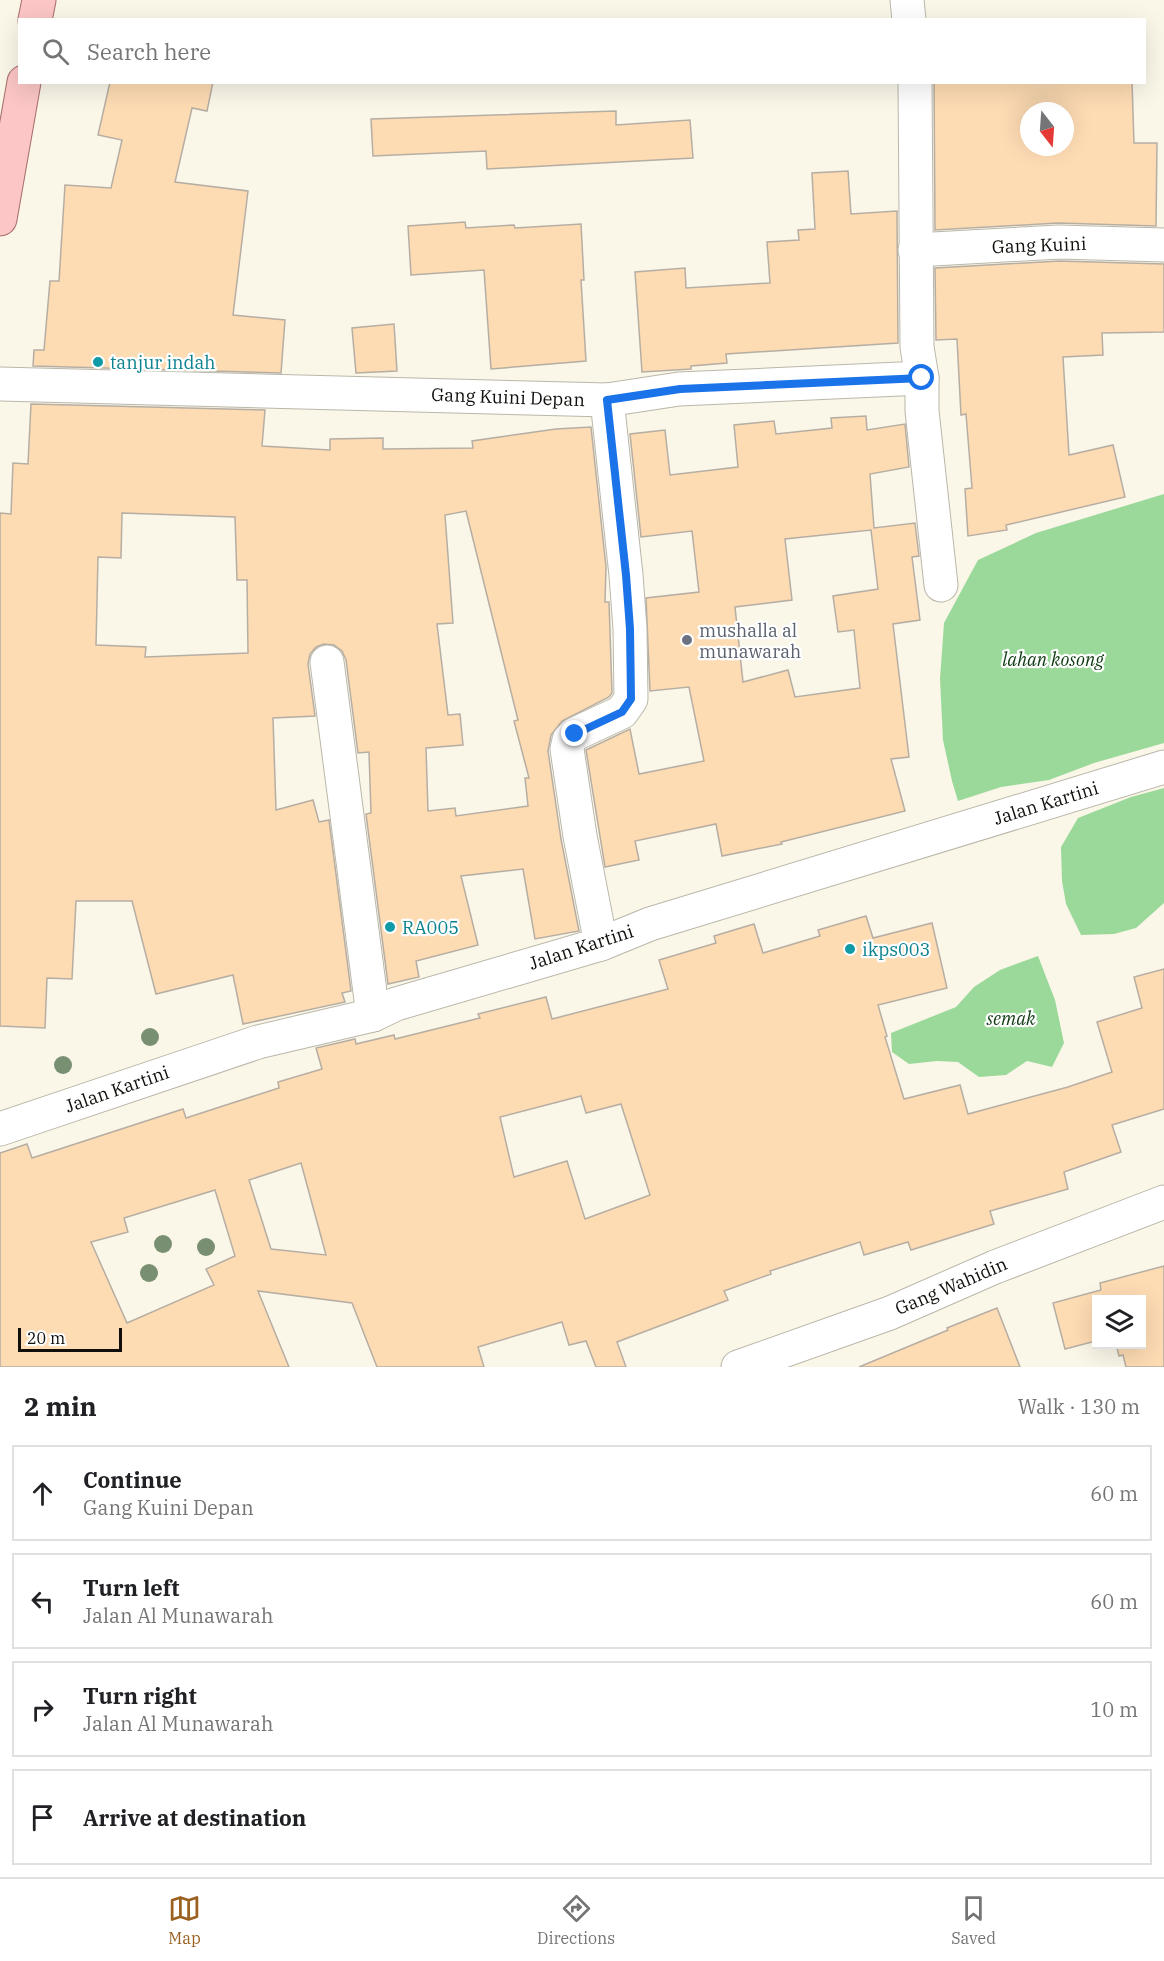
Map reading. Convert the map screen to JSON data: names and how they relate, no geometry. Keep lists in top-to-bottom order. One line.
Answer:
{"streets":{"street":["Gang Kuini","Gang Kuini Depan","Jalan Kartini","Gang Wahidin"]},"parks":["lahan kosong","semak"],"places":["tanjur indah","mushalla al munawarah","RA005","ikps003"],"scale_bar":"20 m","north":"bottom","page":{"search":"Search here","scale":"20 m","heading":["2 min","Walk · 130 m"],"list":[["Continue","Gang Kuini Depan","60 m"],["Turn left","Jalan Al Munawarah","60 m"],["Turn right","Jalan Al Munawarah","10 m"],"Arrive at destination"],"nav":["Map","Directions","Saved"]}}
